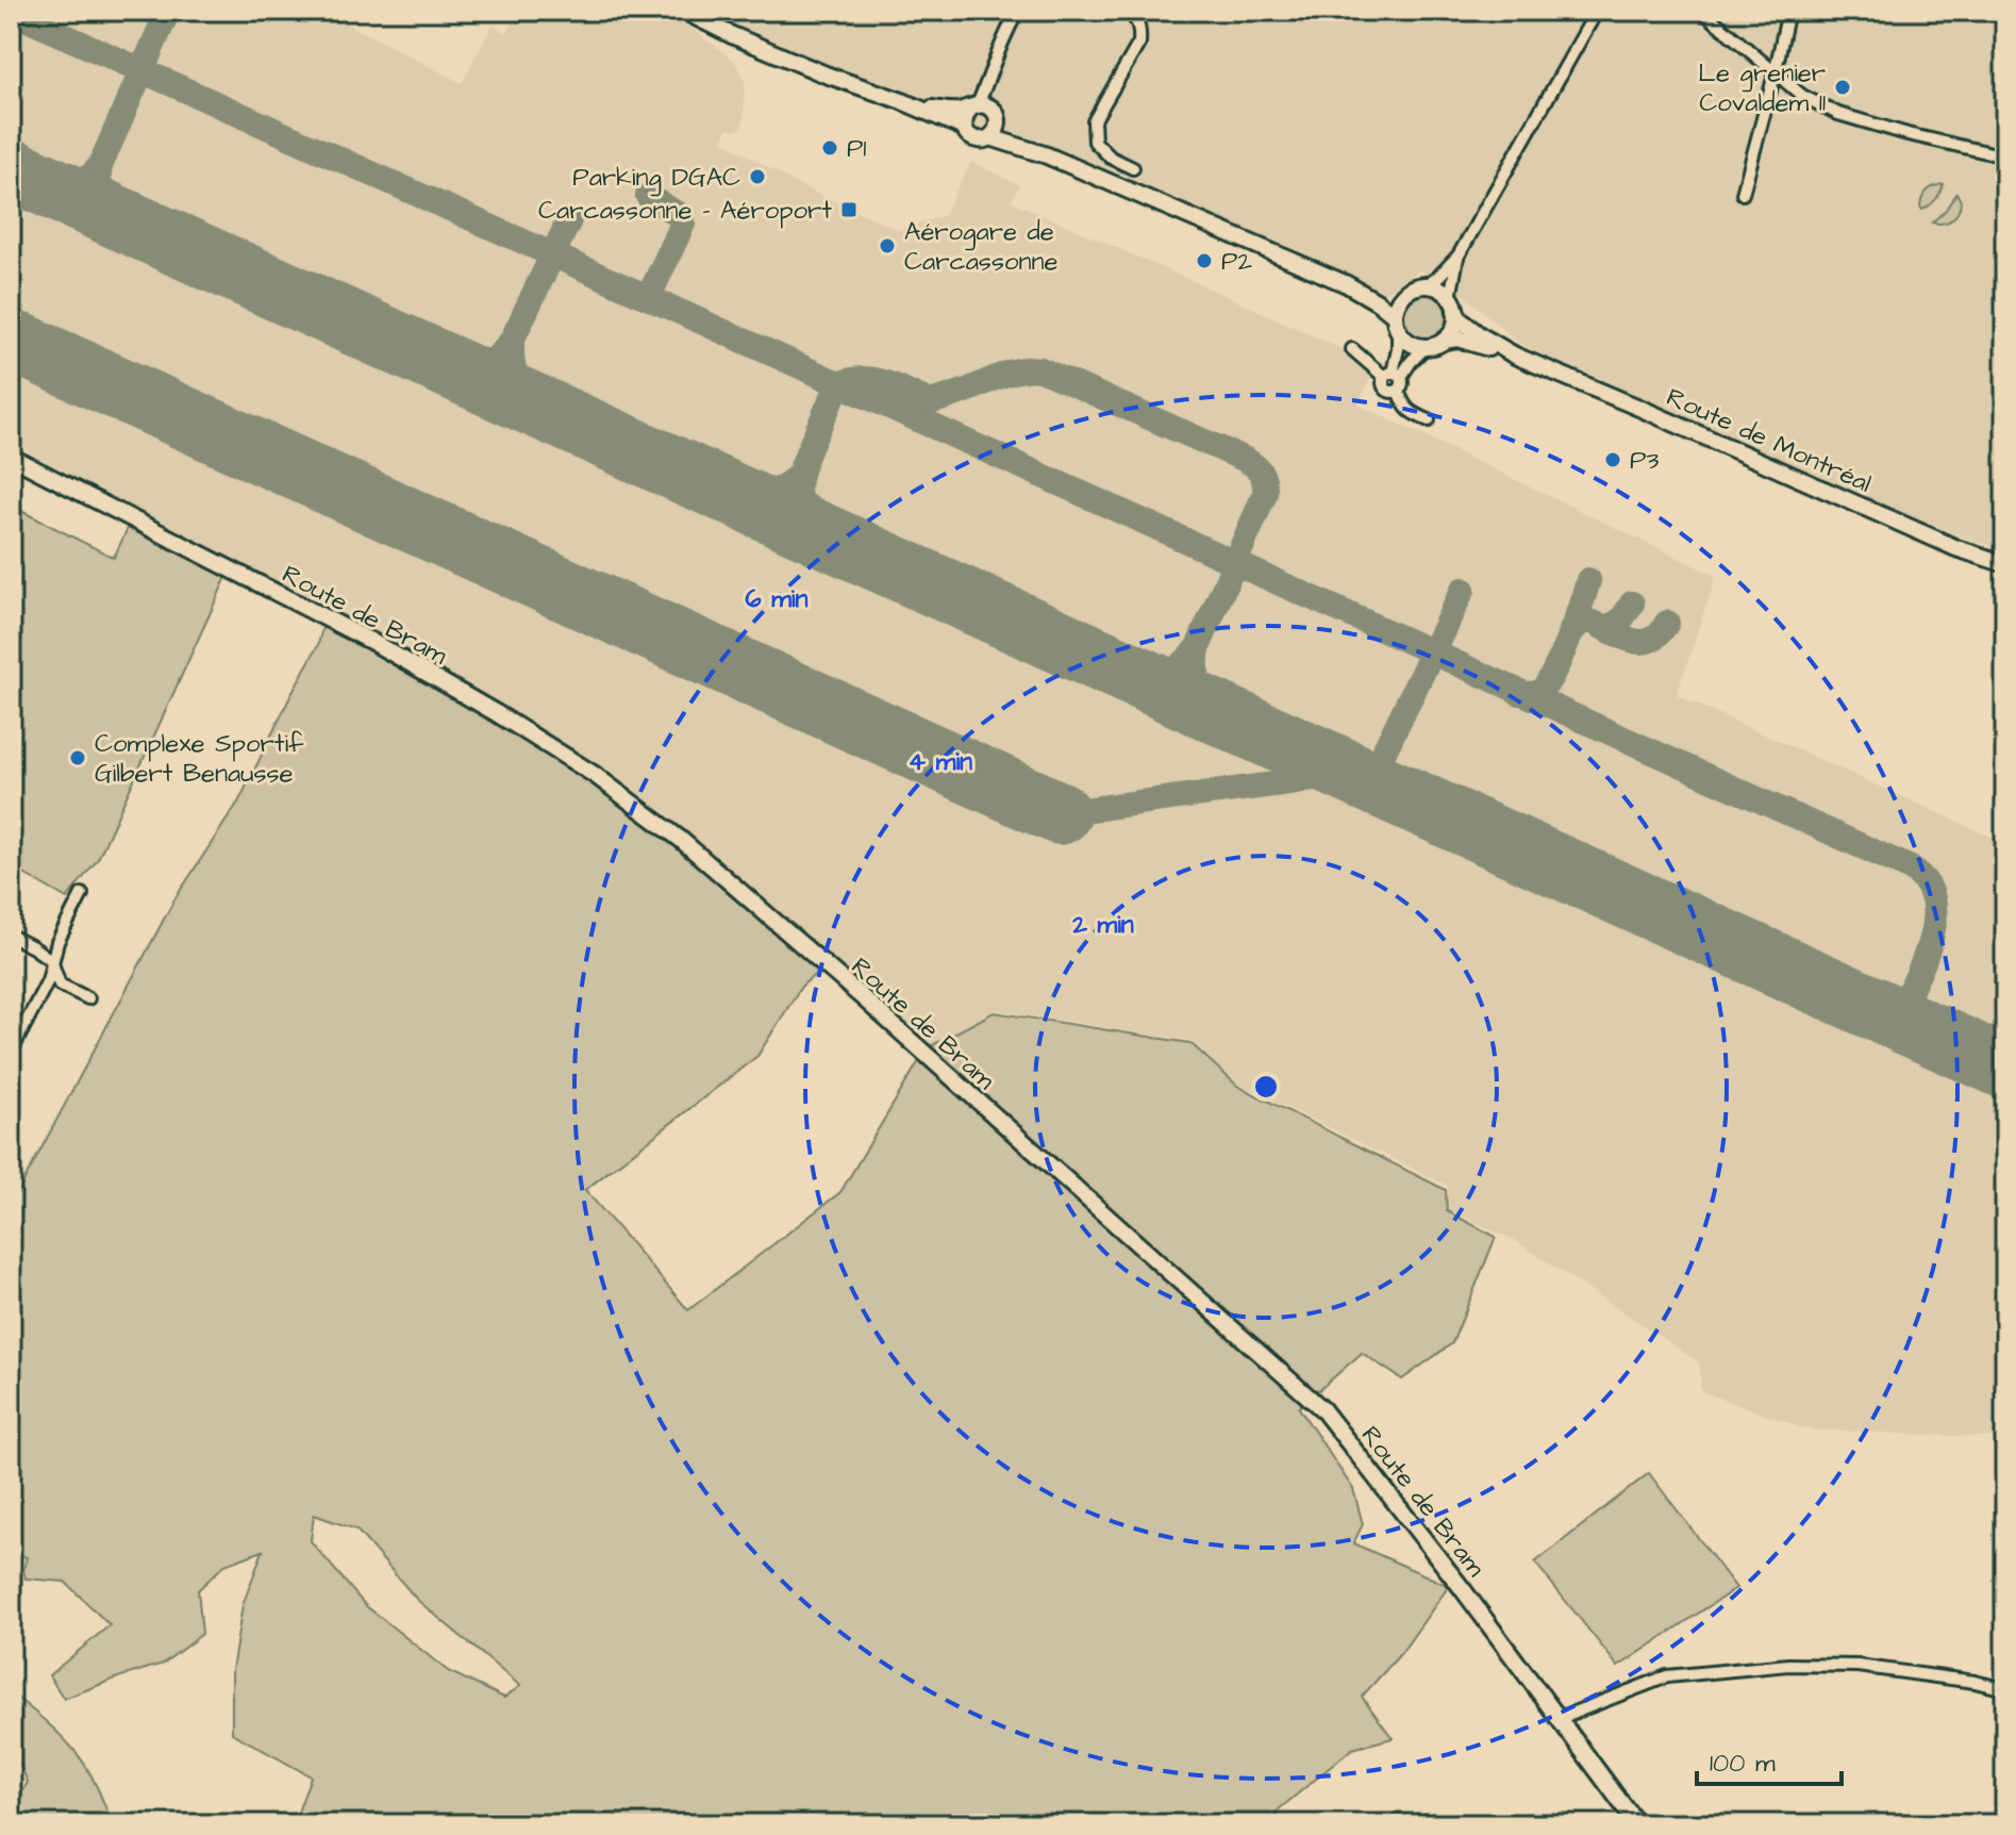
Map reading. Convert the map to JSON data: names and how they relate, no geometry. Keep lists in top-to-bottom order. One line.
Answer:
{"streets":{"main road":["Route de Montréal","Route de Bram"]},"places":{"other":["Le grenier Covaldem 11","P1","Parking DGAC","Aérogare de Carcassonne","P2","P3","Complexe Sportif Gilbert Benausse"],"transit":["Carcassonne - Aéroport"]},"scale_bar":"100 m","rings":["6 min","4 min","2 min"]}
